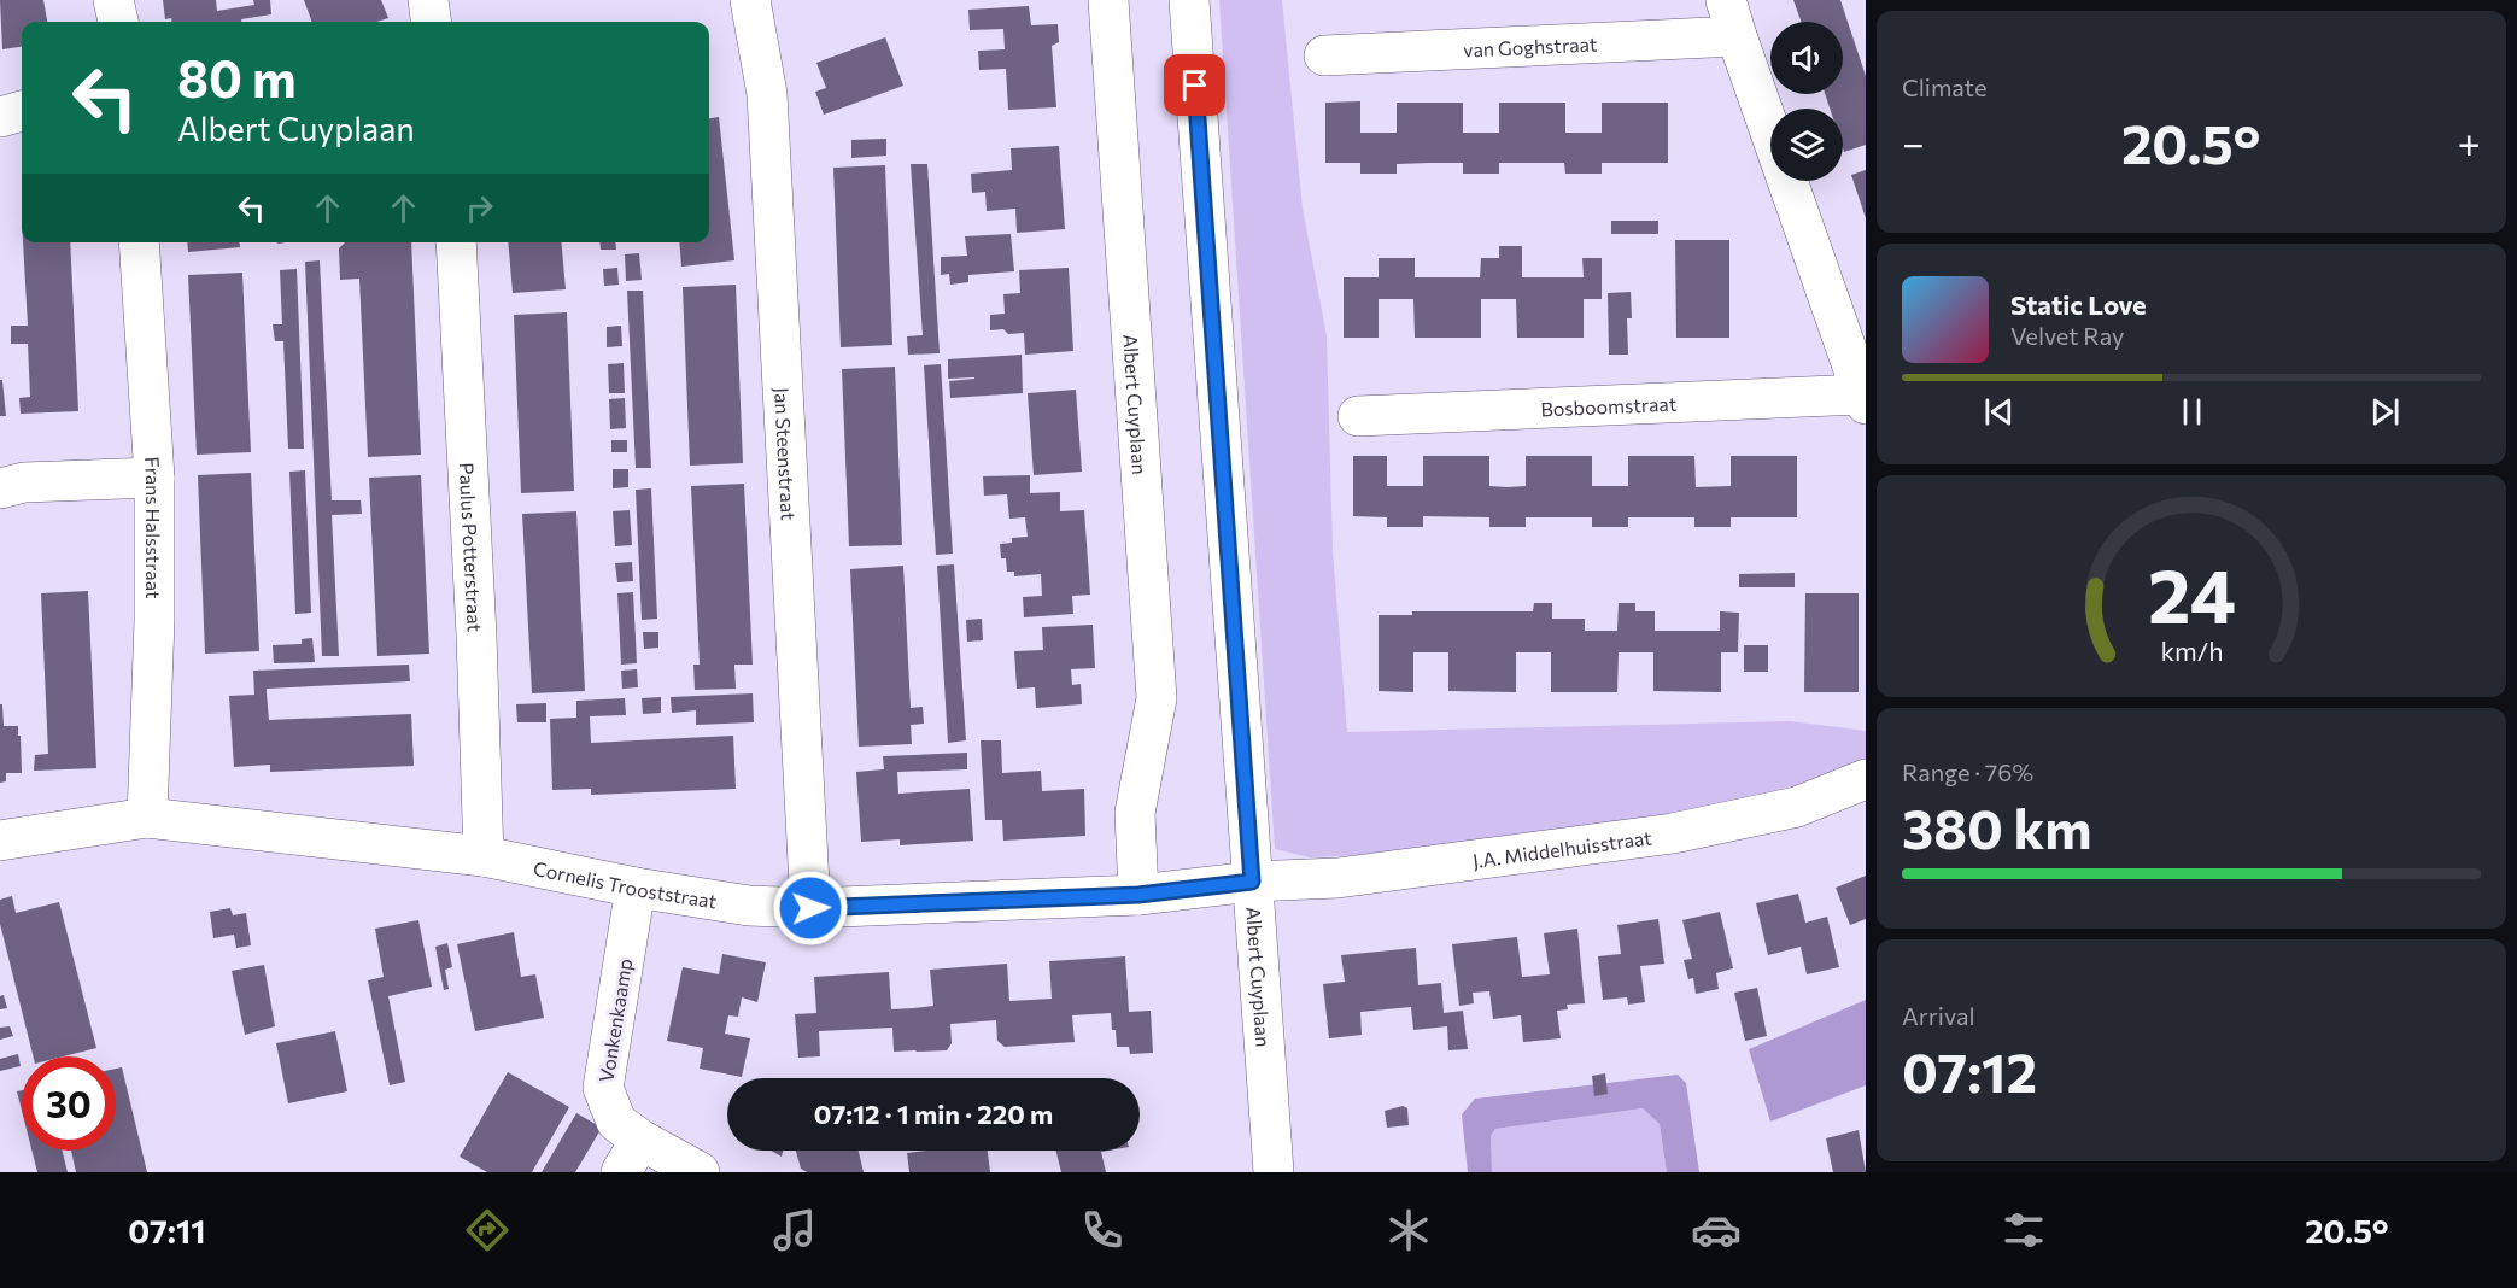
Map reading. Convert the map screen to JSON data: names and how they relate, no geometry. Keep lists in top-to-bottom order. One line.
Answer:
{"streets":{"street":["van Goghstraat","Albert Cuyplaan","Bosboomstraat","Jan Steenstraat","Frans Halsstraat","Paulus Potterstraat","J.A. Middelhuisstraat","Cornelis Trooststraat","Vonkenkaamp"]},"crossings":[["Albert Cuyplaan","J.A. Middelhuisstraat"],["Albert Cuyplaan","Cornelis Trooststraat"],["Jan Steenstraat","Cornelis Trooststraat"],["Frans Halsstraat","Cornelis Trooststraat"],["Paulus Potterstraat","Cornelis Trooststraat"],["J.A. Middelhuisstraat","Cornelis Trooststraat"],["Cornelis Trooststraat","Vonkenkaamp"]],"page":{"tile":["Climate",["Range · 76%","380 km"],["Arrival","07:12"]],"turn":["80 m","Albert Cuyplaan"],"heat":["−","20.5°","+"],"song":["Static Love","Velvet Ray"],"limit":"30","trip":"07:12 · 1 min · 220 m","tabs":["07:11","20.5°"],"gauge":["24","km/h"]}}
